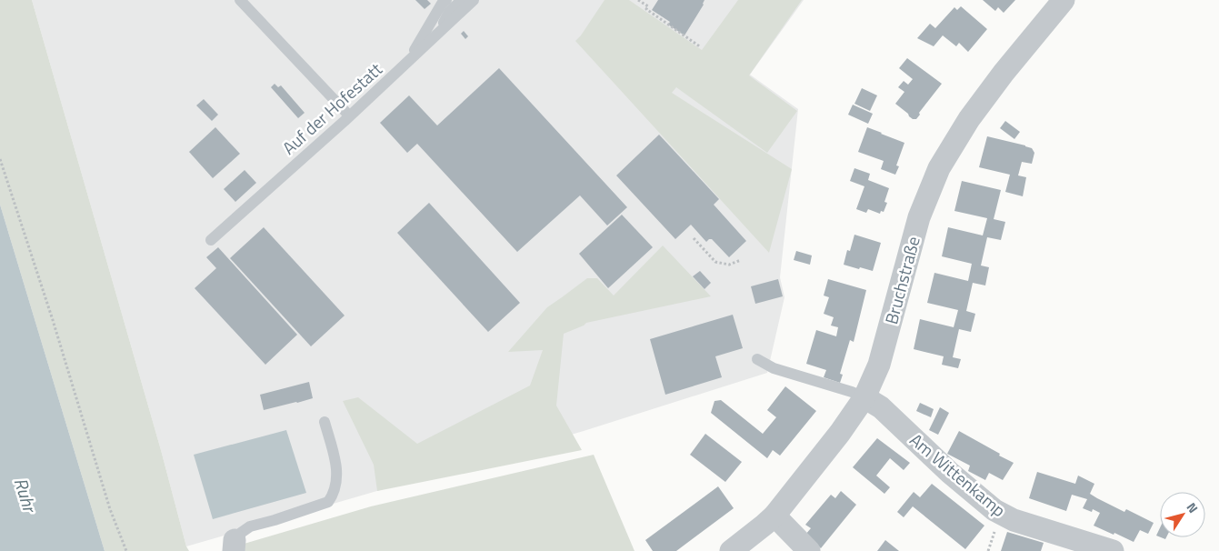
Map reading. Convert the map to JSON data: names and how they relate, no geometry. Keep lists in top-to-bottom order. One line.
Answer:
{"streets":{"street":["Bruchstraße","Am Wittenkamp"],"lane":["Auf der Hofestatt"]},"crossings":[["Bruchstraße","Am Wittenkamp"]],"water":["Ruhr"],"north":"top right"}
